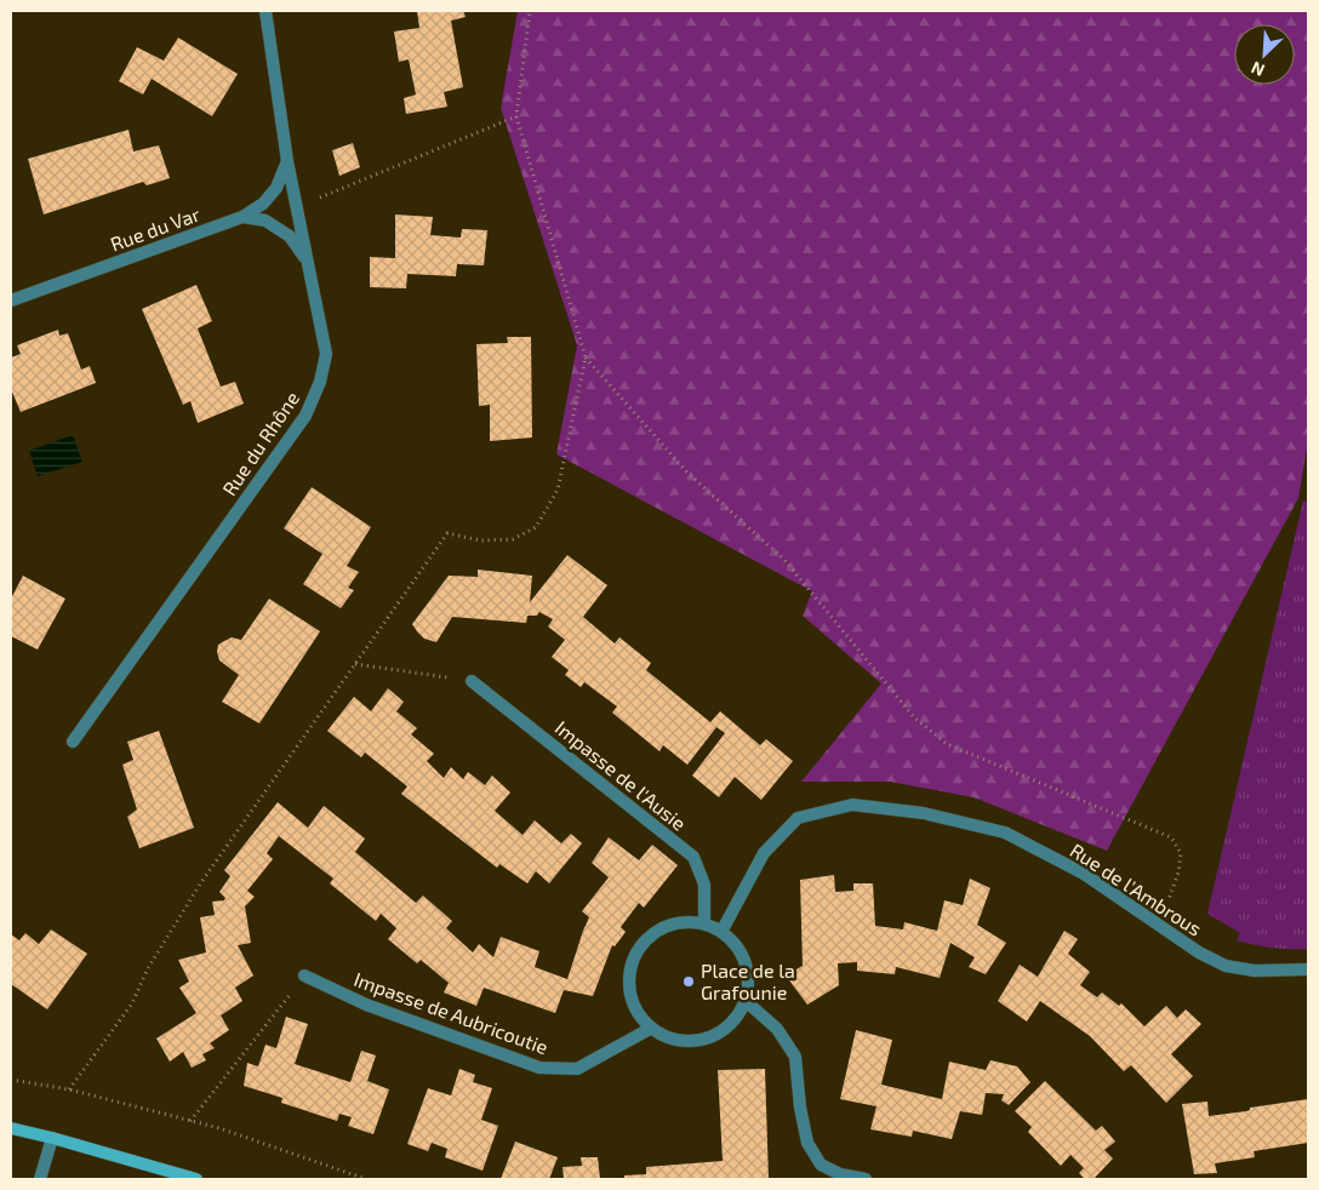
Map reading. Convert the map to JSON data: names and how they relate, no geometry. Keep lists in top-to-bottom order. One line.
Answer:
{"streets":{"street":["Rue du Var","Rue du Rhône","Impasse de l'Ausie","Rue de l'Ambrous","Impasse de Aubricoutie"]},"crossings":[["Rue du Var","Rue du Rhône"],["Impasse de l'Ausie","Rue de l'Ambrous"],["Impasse de l'Ausie","Impasse de Aubricoutie"],["Rue de l'Ambrous","Impasse de Aubricoutie"]],"places":["Place de la Grafounie"],"north":"bottom left"}
